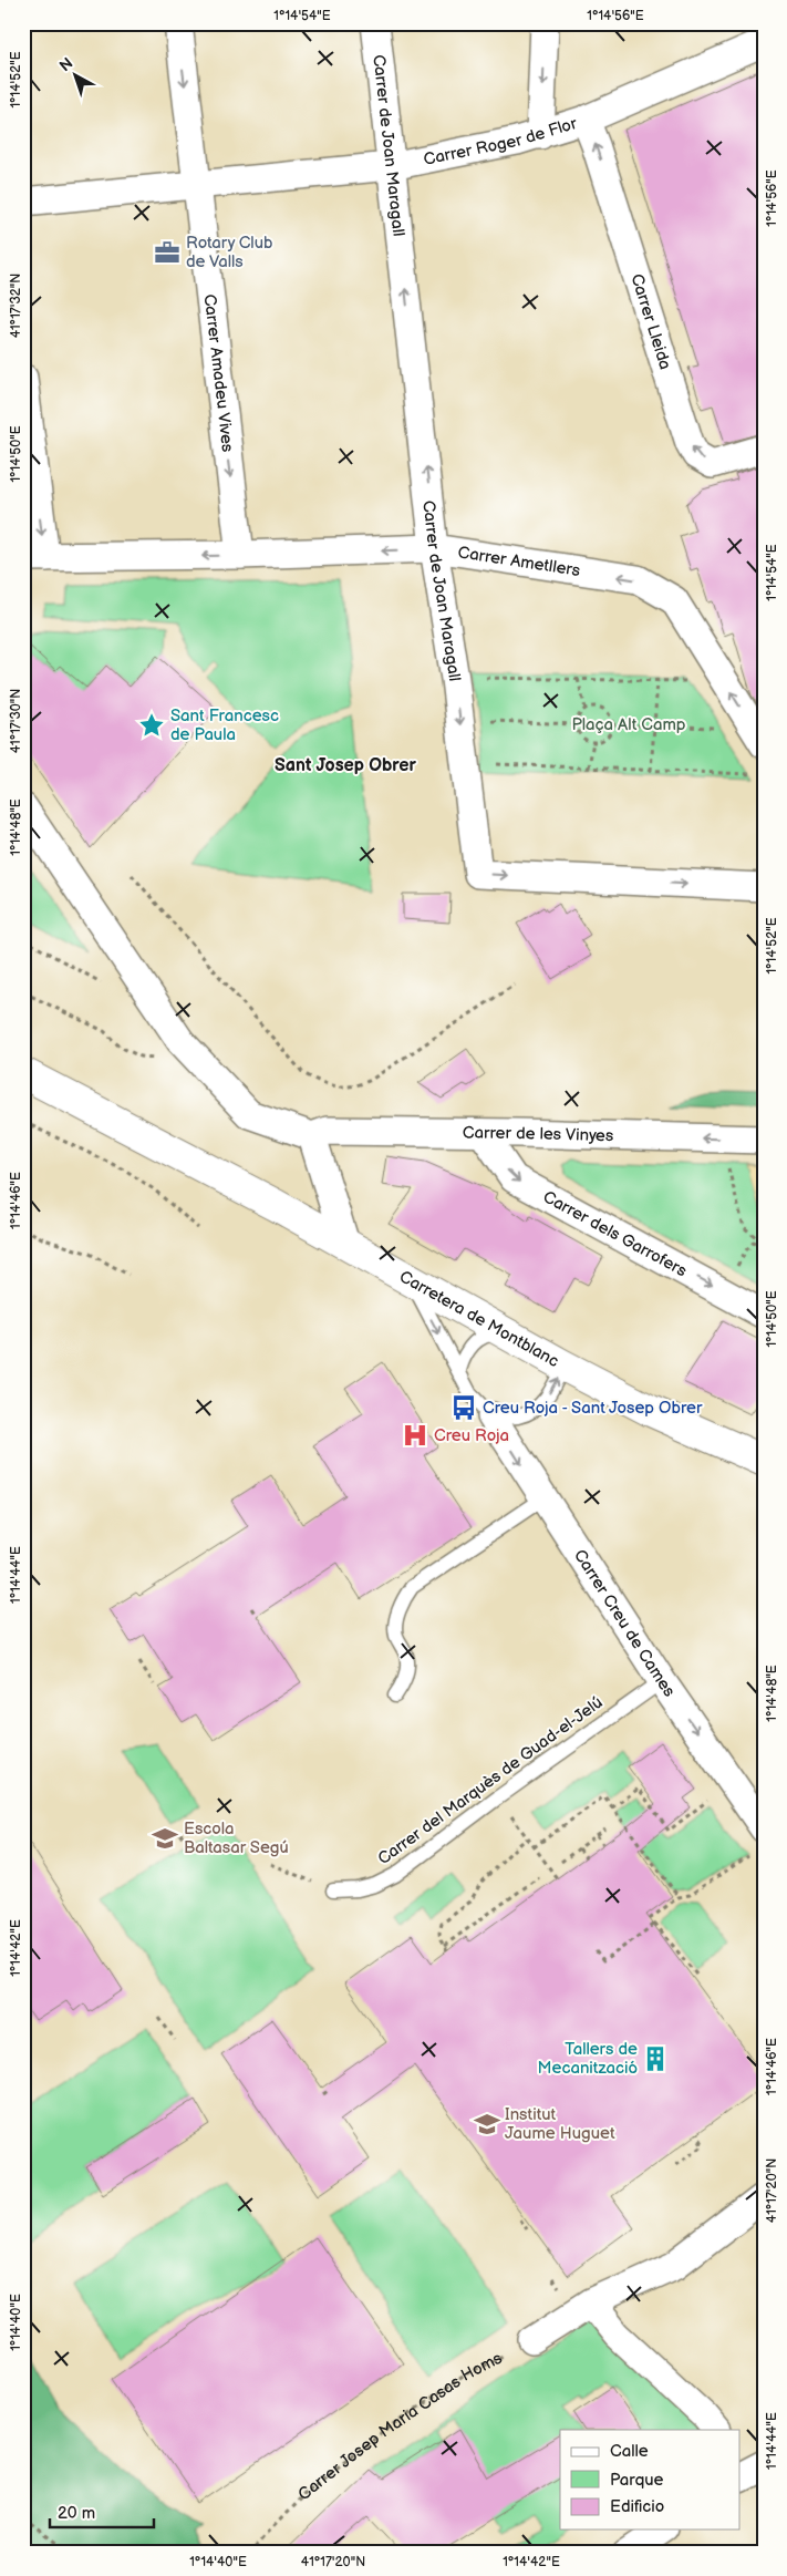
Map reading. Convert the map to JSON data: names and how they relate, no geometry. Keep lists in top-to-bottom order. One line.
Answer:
{"streets":{"main road":["Carretera de Montblanc"],"street":["Carrer Roger de Flor","Carrer de Joan Maragall","Carrer Lleida","Carrer Amadeu Vives","Carrer Ametllers","Carrer de les Vinyes","Carrer dels Garrofers","Carrer Creu de Cames"],"lane":["Carrer del Marquès de Guad-el-Jelú"],"path":["Carrer Josep Maria Casas Homs"]},"crossings":[["Carrer Roger de Flor","Carrer de Joan Maragall"],["Carrer Roger de Flor","Carrer Lleida"],["Carrer Roger de Flor","Carrer Amadeu Vives"],["Carrer de Joan Maragall","Carrer Ametllers"],["Carrer Amadeu Vives","Carrer Ametllers"],["Carrer de les Vinyes","Carrer dels Garrofers"],["Carretera de Montblanc","Carrer Creu de Cames"],["Carrer Creu de Cames","Carrer del Marquès de Guad-el-Jelú"]],"one_way":["Carrer Lleida","Carrer Ametllers","Carrer de les Vinyes","Carrer dels Garrofers","Carrer Creu de Cames"],"districts":["Sant Josep Obrer"],"parks":["Plaça Alt Camp"],"places":{"office":["Rotary Club de Valls"],"place":["Sant Francesc de Paula"],"bus stop":["Creu Roja - Sant Josep Obrer"],"hospital":["Creu Roja"],"school or university":["Escola Baltasar Segú","Institut Jaume Huguet"],"building":["Tallers de Mecanització"]},"legend":["Calle","Parque","Edificio"],"scale_bar":"20 m","north":"top left","coordinates":["1°14'54\"E","1°14'56\"E","1°14'52\"E","41°17'32\"N","1°14'50\"E","41°17'30\"N","1°14'48\"E","1°14'46\"E","1°14'44\"E","1°14'42\"E","41°17'20\"N","1°14'40\"E"]}
